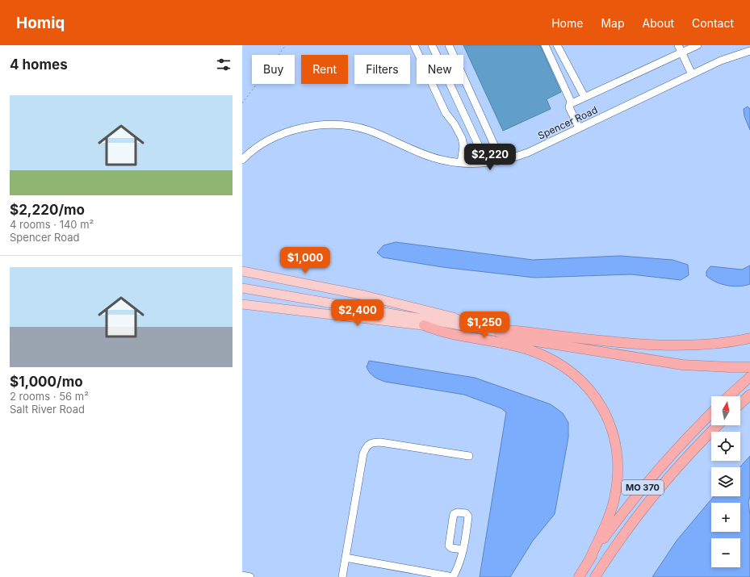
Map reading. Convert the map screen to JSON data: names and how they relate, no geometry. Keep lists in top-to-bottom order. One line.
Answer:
{"streets":{"highway":["MO 370"],"street":["Spencer Road"]},"north":"top","page":{"header":"Homiq","nav":["Home","Map","About","Contact"],"heading":"4 homes","chip":["Buy","Rent","Filters","New"],"list":[{"name":"$2,220/mo","note":"4 rooms · 140 m² · Spencer Road"},{"name":"$1,000/mo","note":"2 rooms · 56 m² · Salt River Road"}],"price":["$2,220","$1,000","$2,400","$1,250"],"map_buttons":["+","−"]}}
